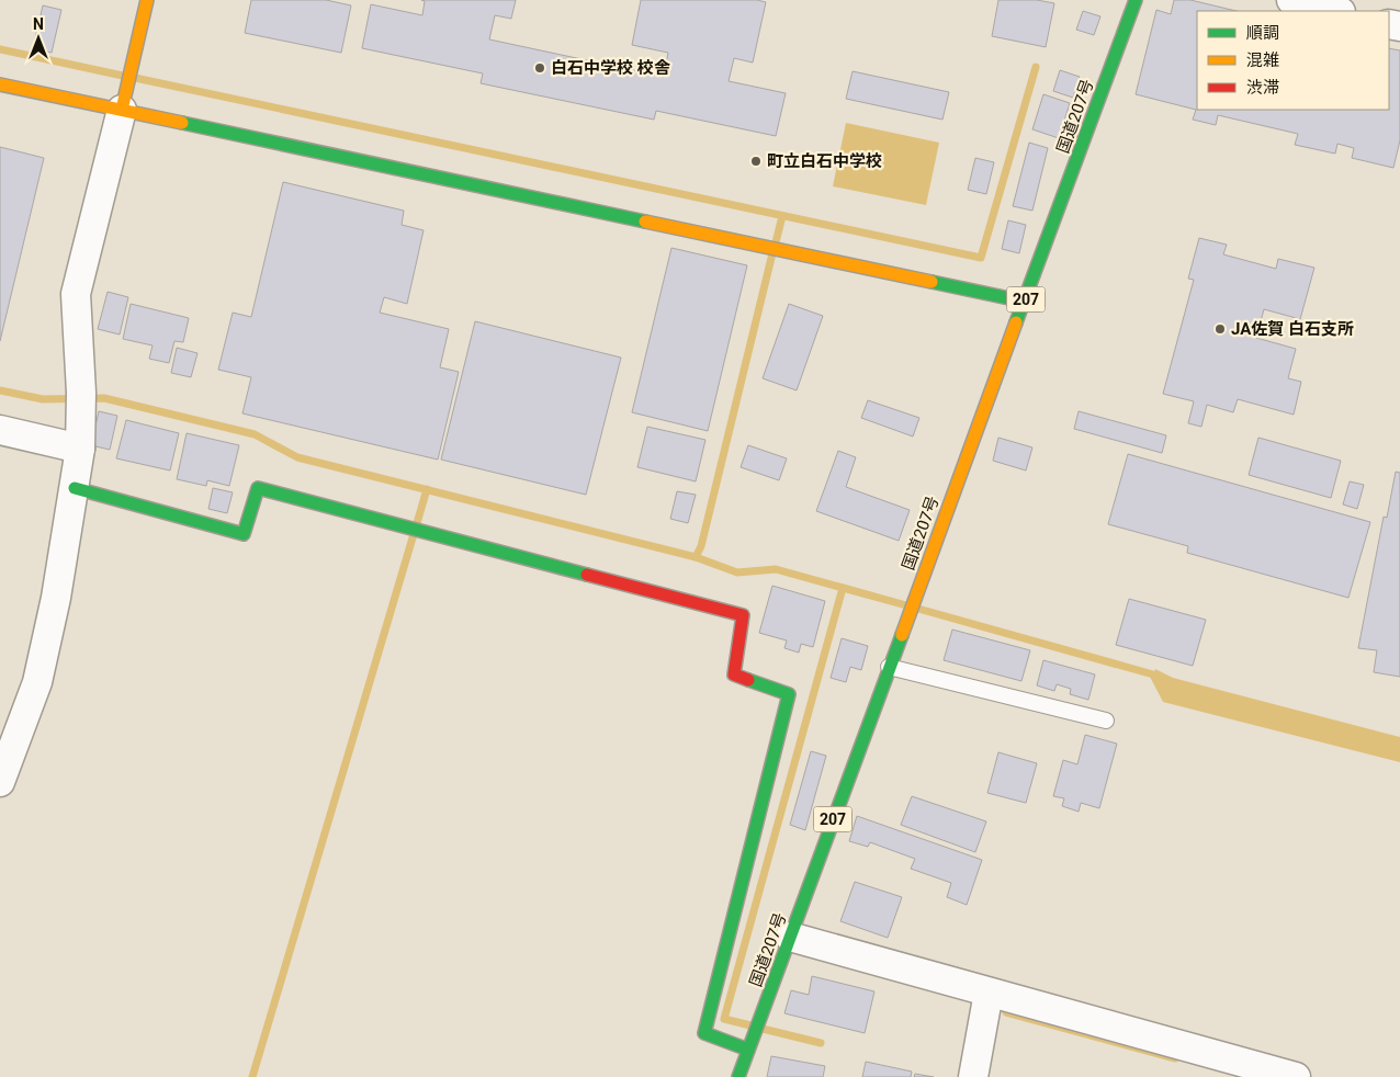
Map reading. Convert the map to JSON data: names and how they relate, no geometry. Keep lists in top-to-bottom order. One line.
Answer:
{"streets":{"main road":["国道207号","207"]},"places":["白石中学校 校舎","町立白石中学校","JA佐賀 白石支所"],"legend":["順調","混雑","渋滞"],"north":"top"}
